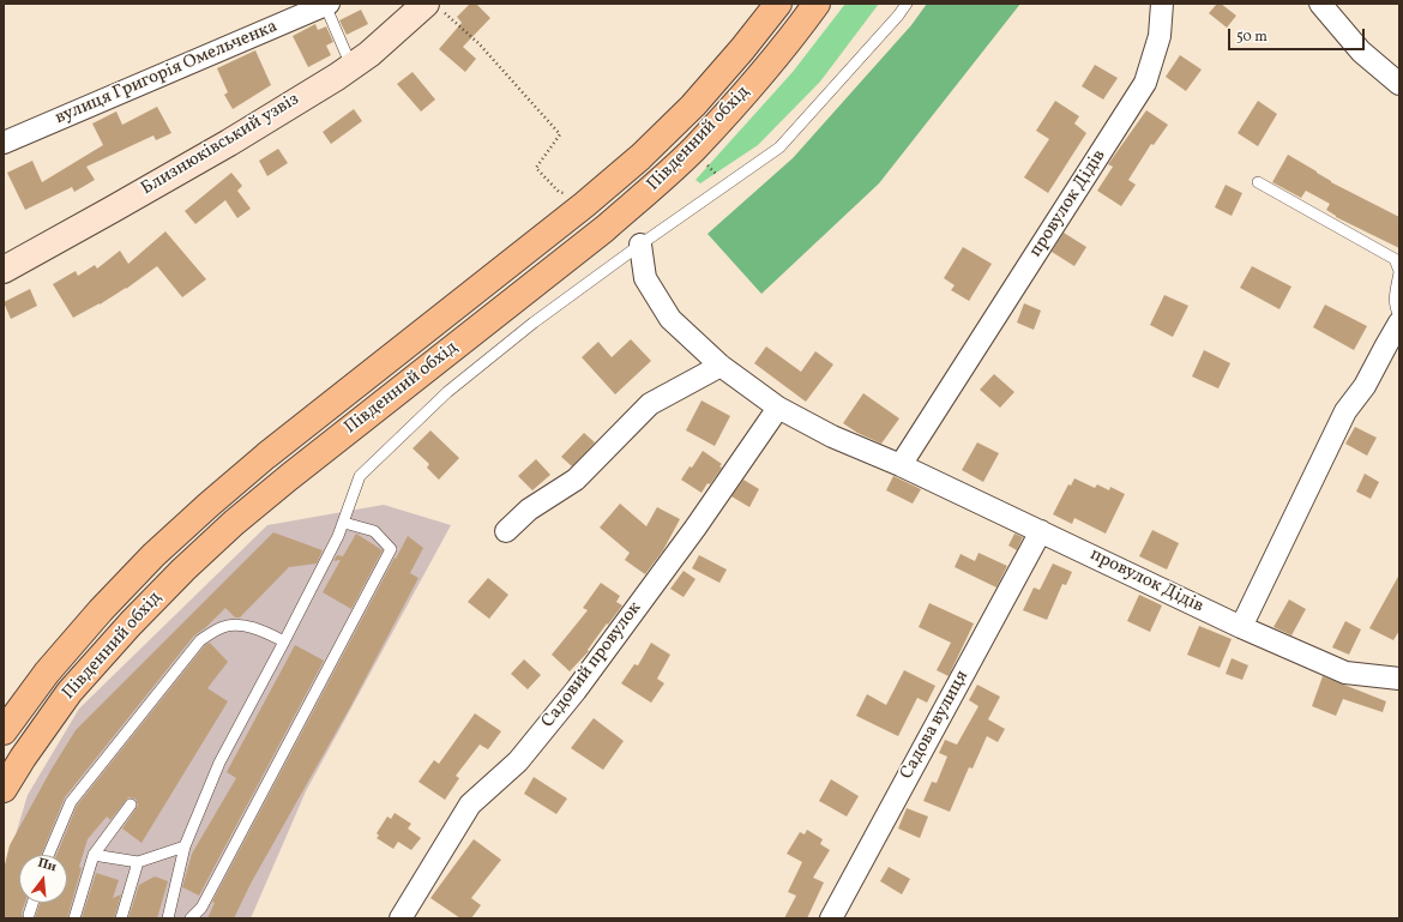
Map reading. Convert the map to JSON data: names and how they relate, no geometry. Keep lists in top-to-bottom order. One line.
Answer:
{"streets":{"main road":["Південний обхід"],"street":["вулиця Григорія Омельченка","Близнюківський узвіз","провулок Дідів","Садовий провулок","Садова вулиця"]},"crossings":[["провулок Дідів","Садовий провулок"],["провулок Дідів","Садова вулиця"]],"scale_bar":"50 m","north":"top"}
